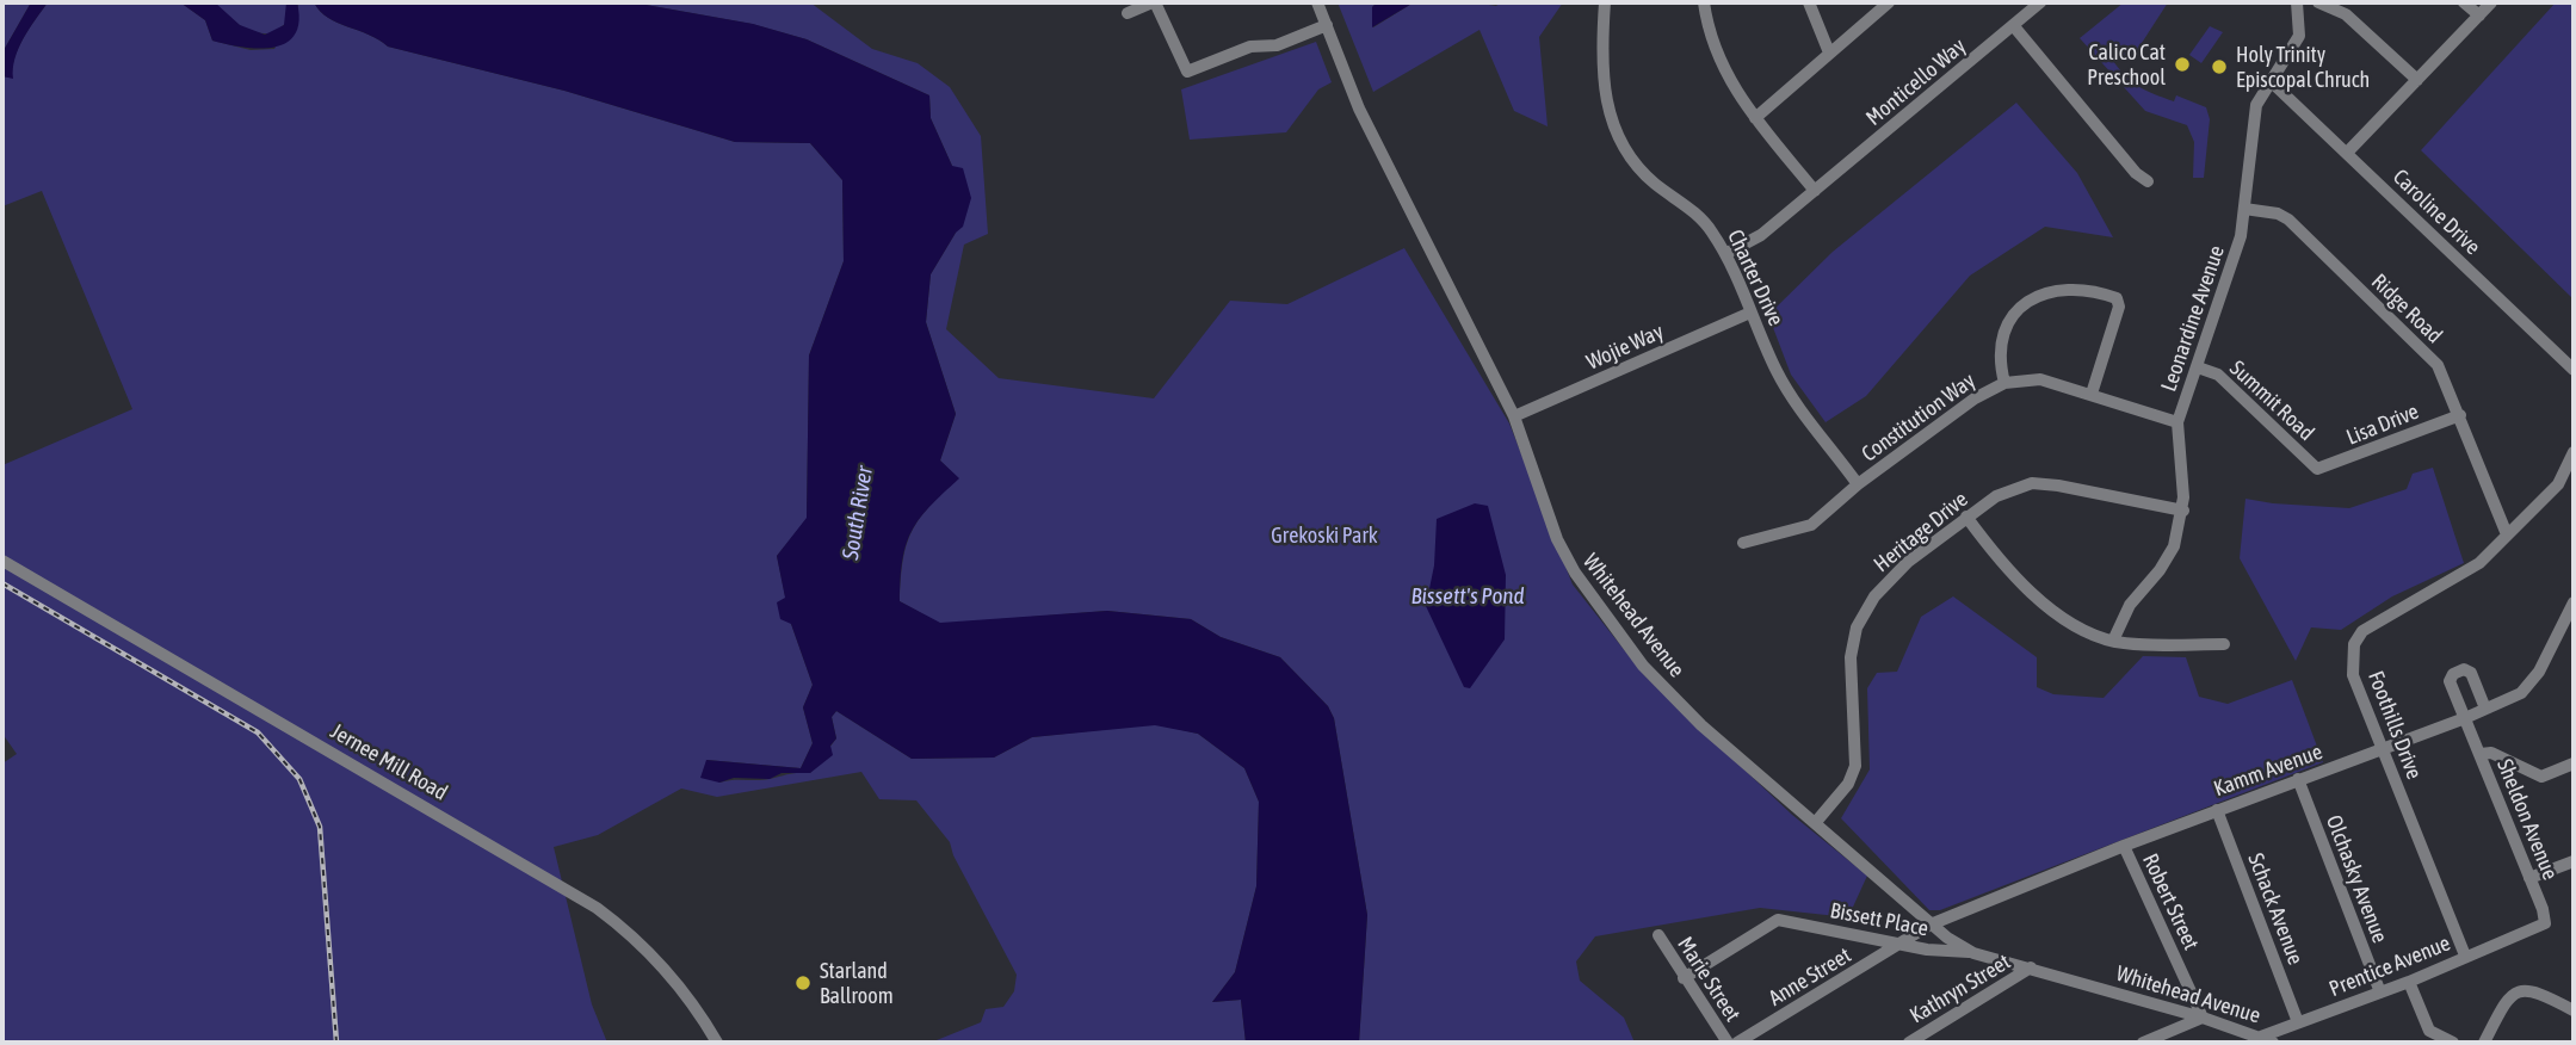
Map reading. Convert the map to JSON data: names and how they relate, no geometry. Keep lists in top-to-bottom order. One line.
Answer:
{"streets":{"street":["Monticello Way","Caroline Drive","Charter Drive","Ridge Road","Leonardine Avenue","Wojie Way","Summit Road","Constitution Way","Lisa Drive","Heritage Drive","Whitehead Avenue","Foothills Drive","Jernee Mill Road","Kamm Avenue","Sheldon Avenue","Olchasky Avenue","Robert Street","Schack Avenue","Bissett Place","Prentice Avenue","Anne Street","Marie Street","Kathryn Street"]},"crossings":[["Monticello Way","Charter Drive"],["Caroline Drive","Leonardine Avenue"],["Charter Drive","Wojie Way"],["Charter Drive","Constitution Way"],["Ridge Road","Leonardine Avenue"],["Ridge Road","Lisa Drive"],["Ridge Road","Foothills Drive"],["Leonardine Avenue","Summit Road"],["Leonardine Avenue","Constitution Way"],["Leonardine Avenue","Heritage Drive"],["Wojie Way","Whitehead Avenue"],["Summit Road","Lisa Drive"],["Heritage Drive","Whitehead Avenue"],["Whitehead Avenue","Kamm Avenue"],["Whitehead Avenue","Robert Street"],["Whitehead Avenue","Bissett Place"],["Whitehead Avenue","Prentice Avenue"],["Whitehead Avenue","Anne Street"],["Whitehead Avenue","Kathryn Street"],["Foothills Drive","Kamm Avenue"],["Foothills Drive","Prentice Avenue"],["Kamm Avenue","Sheldon Avenue"],["Kamm Avenue","Olchasky Avenue"],["Kamm Avenue","Robert Street"],["Kamm Avenue","Schack Avenue"],["Kamm Avenue","Anne Street"],["Sheldon Avenue","Prentice Avenue"],["Olchasky Avenue","Prentice Avenue"],["Schack Avenue","Prentice Avenue"],["Bissett Place","Anne Street"],["Bissett Place","Marie Street"]],"water":["South River","Bissett's Pond"],"parks":["Grekoski Park"],"places":["Calico Cat Preschool","Holy Trinity Episcopal Chruch","Starland Ballroom"]}
